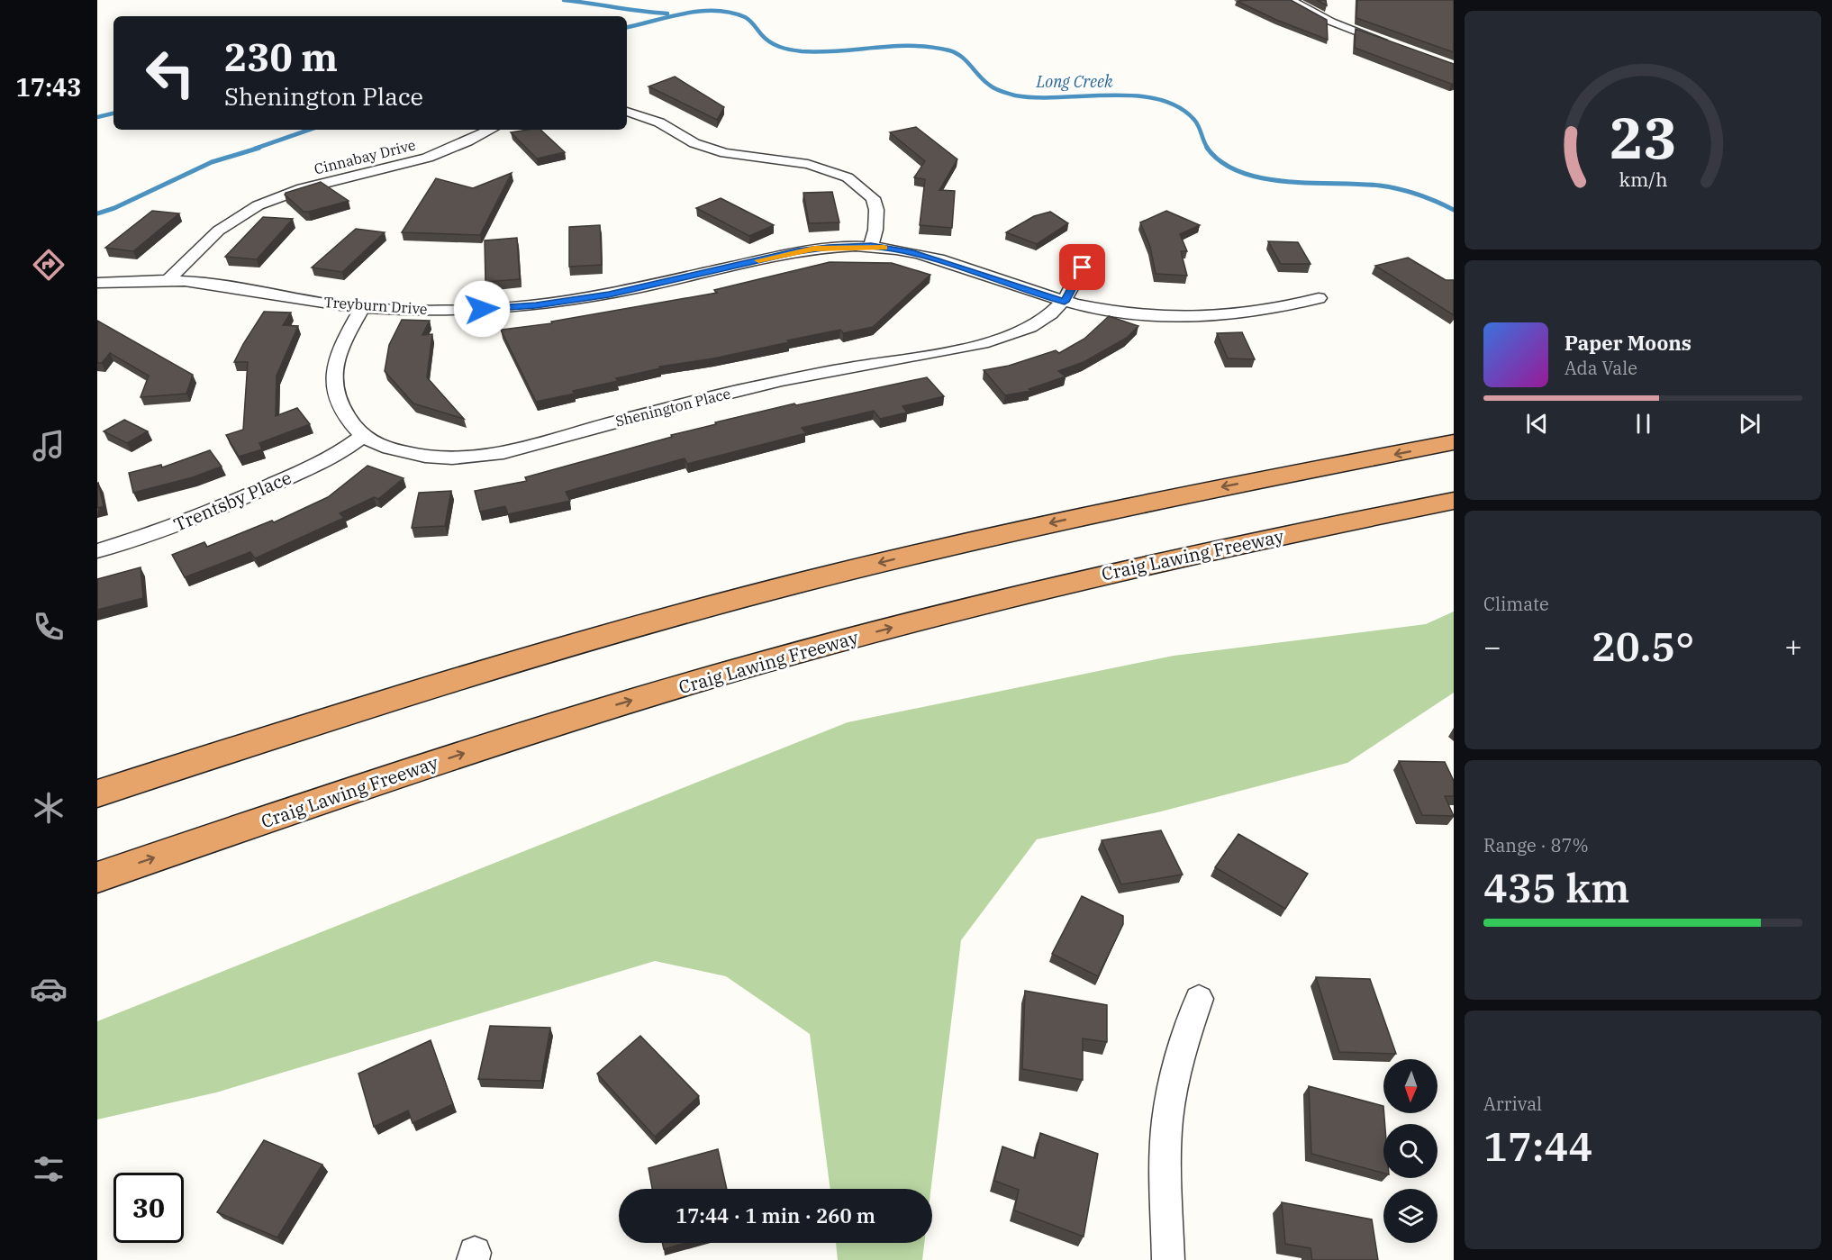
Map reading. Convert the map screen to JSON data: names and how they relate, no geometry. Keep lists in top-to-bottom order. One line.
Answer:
{"streets":{"highway":["Craig Lawing Freeway"],"street":["Cinnabay Drive","Treyburn Drive","Shenington Place","Trentsby Place"]},"crossings":[["Cinnabay Drive","Treyburn Drive"],["Treyburn Drive","Shenington Place"],["Shenington Place","Trentsby Place"]],"water":["Long Creek"],"north":"bottom","page":{"tabs":"17:43","turn":["230 m","Shenington Place"],"song":["Paper Moons","Ada Vale"],"tile":["Climate",["Range · 87%","435 km"],["Arrival","17:44"]],"heat":["−","20.5°","+"],"limit":"30","trip":"17:44 · 1 min · 260 m","gauge":["23","km/h"]}}
